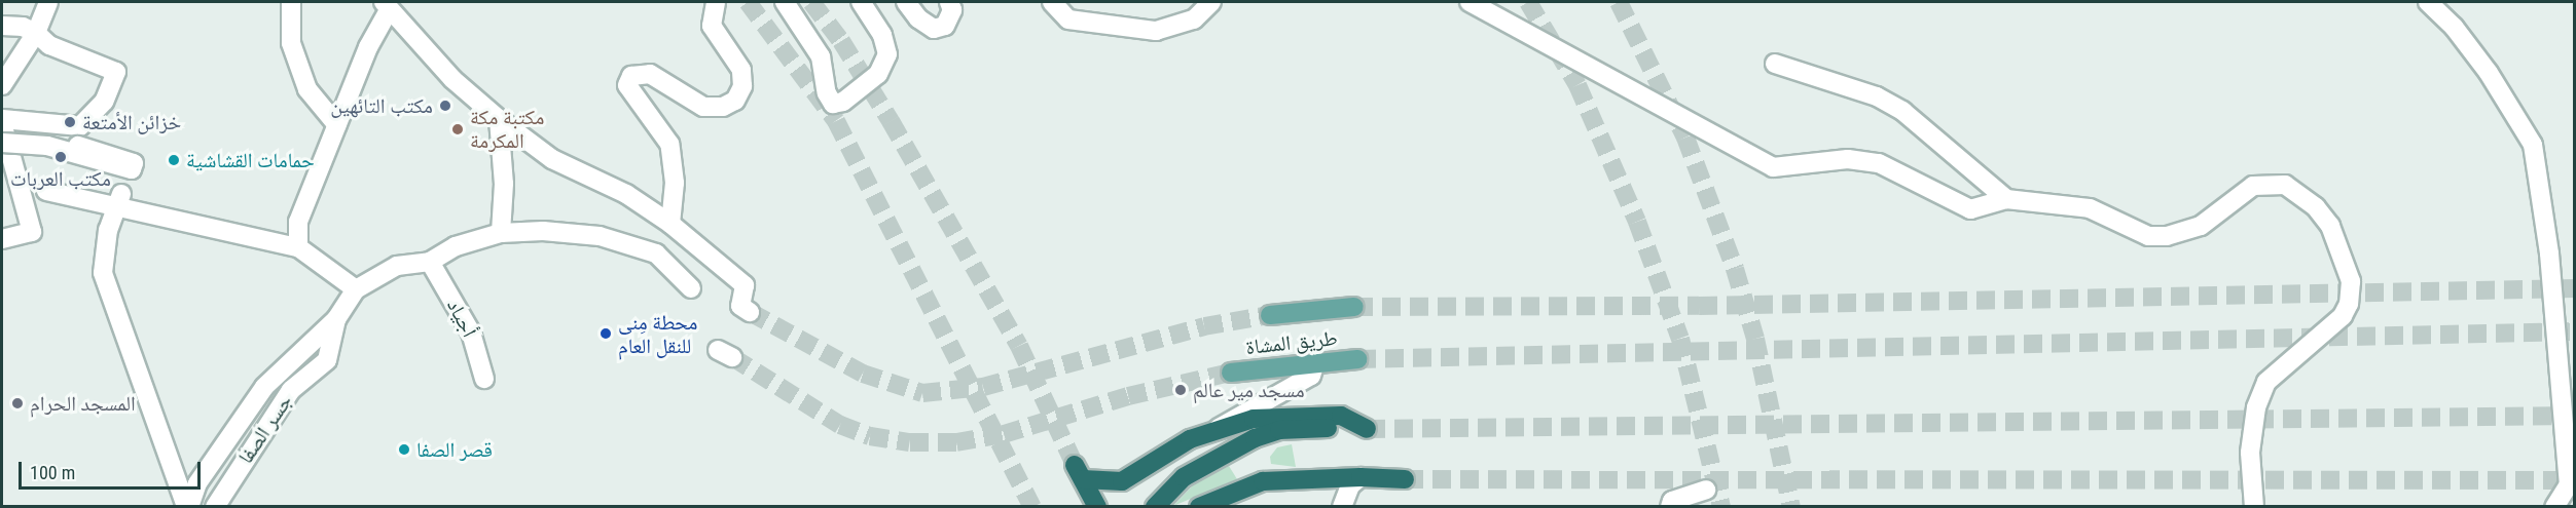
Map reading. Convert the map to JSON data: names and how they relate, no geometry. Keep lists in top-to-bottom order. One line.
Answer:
{"streets":{"main road":["طريق المشاة"],"street":["أجياد","جسر الصفا"]},"places":["مكتب التائهين","خزائن الأمتعة","مكتبة مكة المكرمة","مكتب العربات","حمامات القشاشية","محطة مِنى للنقل العام","مسجد مير عالم","المسجد الحرام","قصر الصفا"],"scale_bar":"100 m"}
